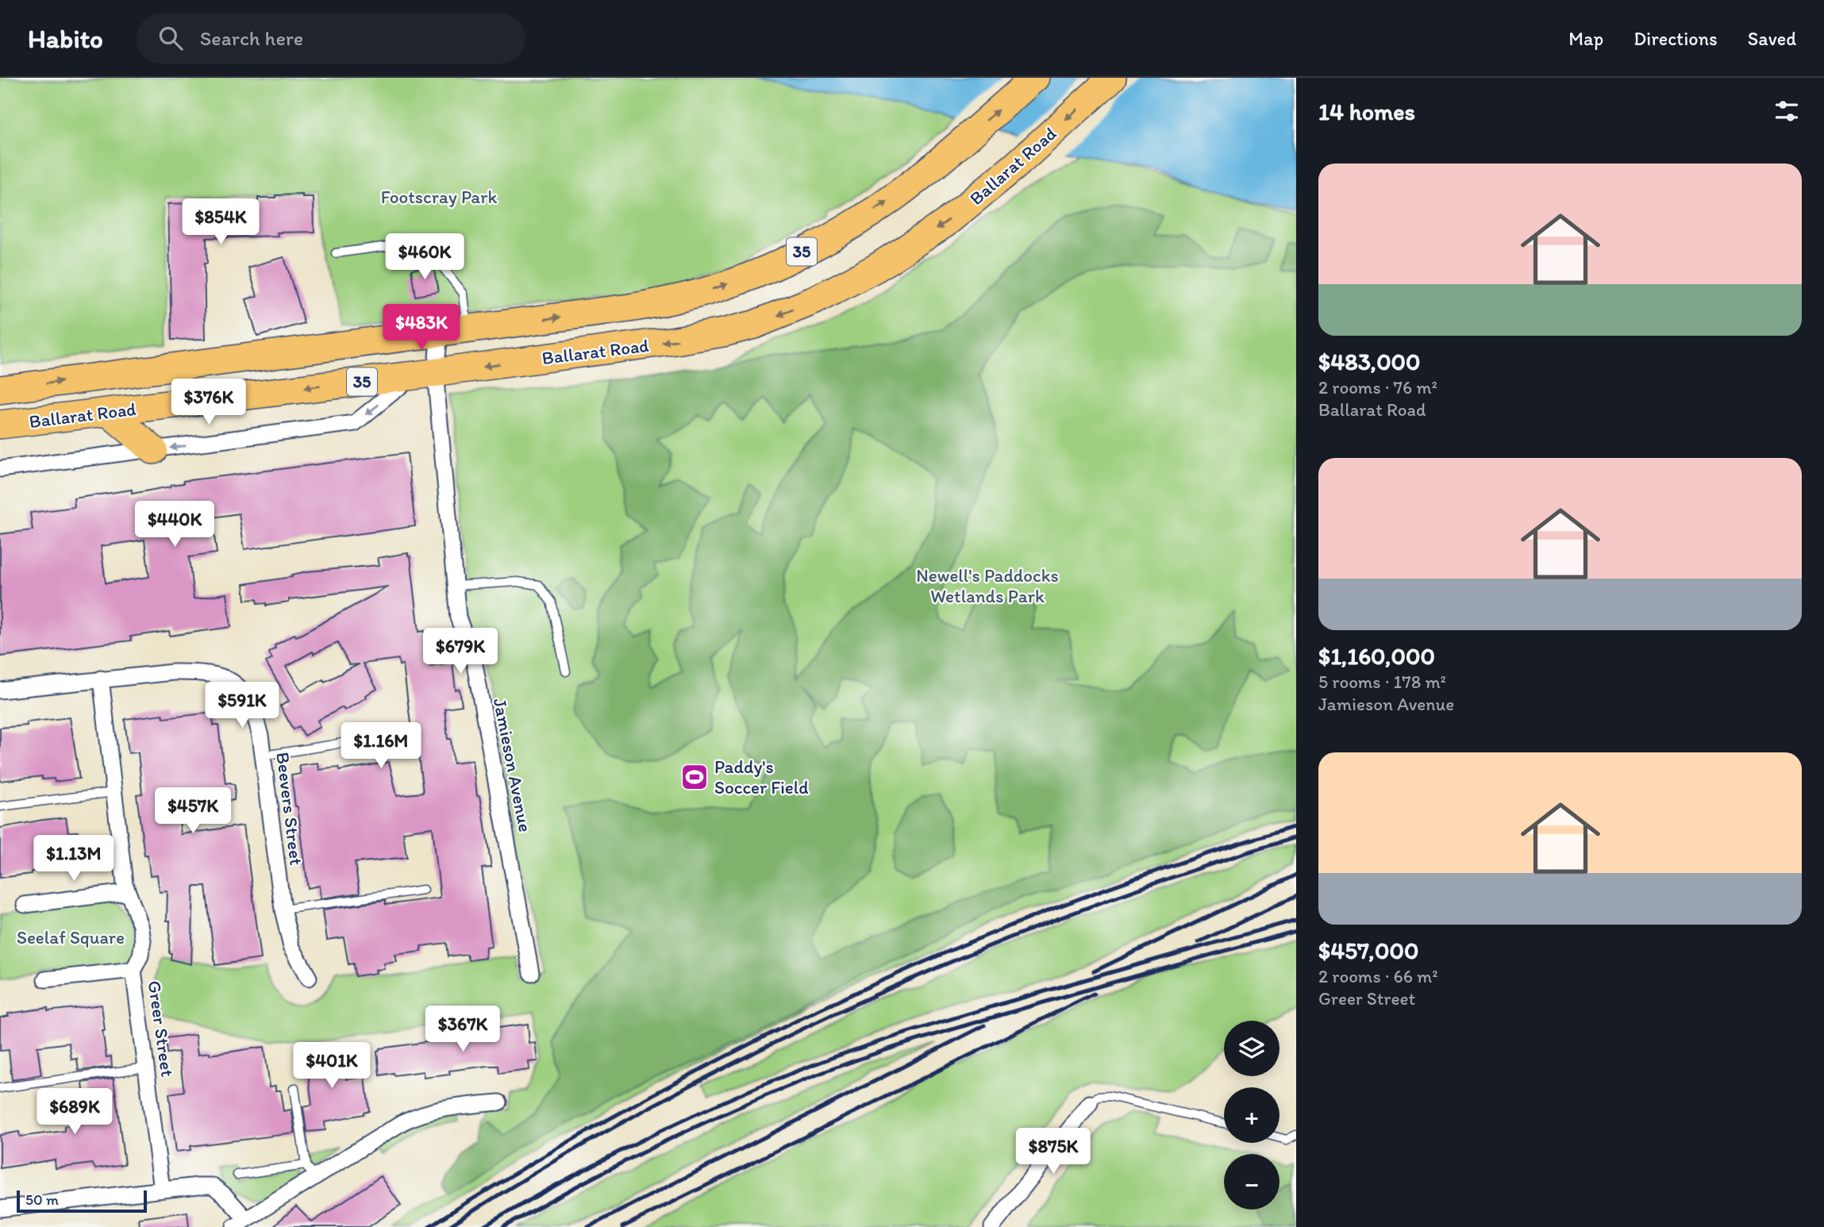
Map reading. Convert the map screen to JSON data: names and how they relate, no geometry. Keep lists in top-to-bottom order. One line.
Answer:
{"streets":{"highway":["Ballarat Road","35"],"street":["Jamieson Avenue","Beevers Street","Greer Street"]},"crossings":[["Ballarat Road","Jamieson Avenue"],["Beevers Street","Greer Street"]],"parks":["Footscray Park","Newell's Paddocks Wetlands Park","Seelaf Square"],"places":{"sports":["Paddy's Soccer Field"]},"scale_bar":"50 m","page":{"header":"Habito","search":"Search here","nav":["Map","Directions","Saved"],"heading":"14 homes","list":[{"name":"$483,000","note":"2 rooms · 76 m² · Ballarat Road"},{"name":"$1,160,000","note":"5 rooms · 178 m² · Jamieson Avenue"},{"name":"$457,000","note":"2 rooms · 66 m² · Greer Street"}],"price":["$854K","$460K","$483K","$376K","$440K","$679K","$591K","$1.16M","$457K","$1.13M","$367K","$401K","$689K","$875K"],"map_buttons":["+","−"],"scale":"50 m"}}
